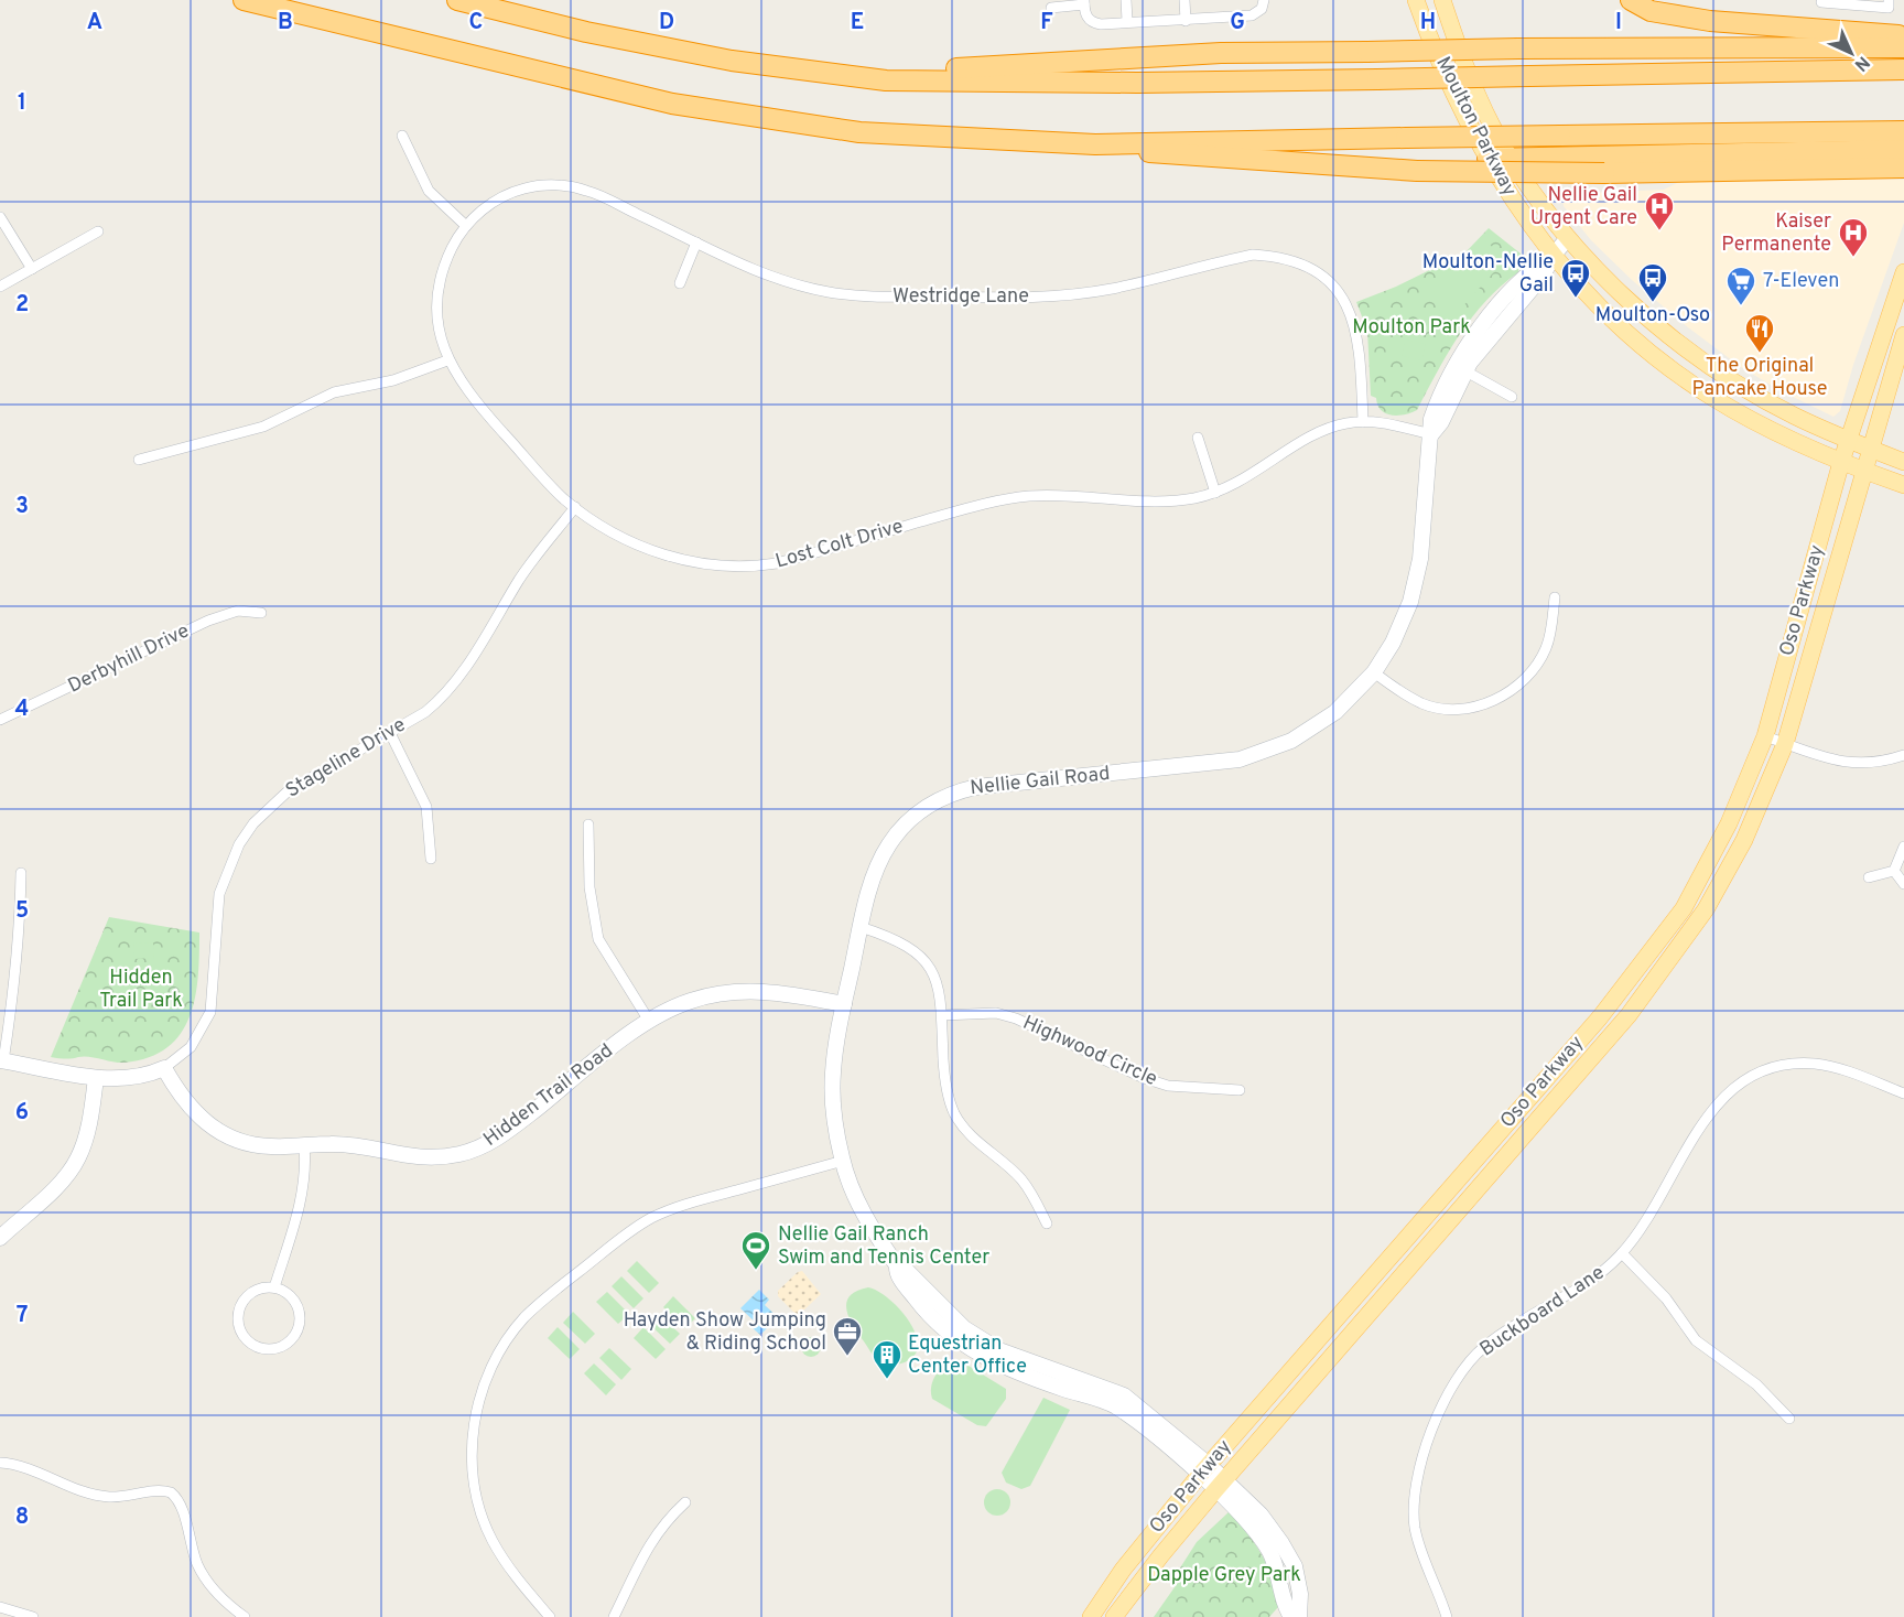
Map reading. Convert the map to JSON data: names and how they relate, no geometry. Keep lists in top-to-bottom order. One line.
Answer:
{"streets":{"main road":["Moulton Parkway","Oso Parkway"],"street":["Westridge Lane","Lost Colt Drive","Derbyhill Drive","Stageline Drive","Nellie Gail Road","Highwood Circle","Hidden Trail Road","Buckboard Lane"]},"crossings":[["Moulton Parkway","Oso Parkway"],["Moulton Parkway","Nellie Gail Road"],["Westridge Lane","Lost Colt Drive"],["Lost Colt Drive","Stageline Drive"],["Lost Colt Drive","Nellie Gail Road"],["Oso Parkway","Nellie Gail Road"],["Stageline Drive","Hidden Trail Road"],["Nellie Gail Road","Hidden Trail Road"]],"parks":["Moulton Park","Hidden Trail Park","Dapple Grey Park"],"places":{"hospital":["Nellie Gail Urgent Care","Kaiser Permanente"],"bus stop":["Moulton-Nellie Gail","Moulton-Oso"],"supermarket":["7-Eleven"],"restaurant":["The Original Pancake House"],"sports":["Nellie Gail Ranch Swim and Tennis Center"],"office":["Hayden Show Jumping & Riding School"],"building":["Equestrian Center Office"]},"north":"bottom right","grid":{"columns":["A","B","C","D","E","F","G","H","I"],"rows":["1","2","3","4","5","6","7","8"]}}
